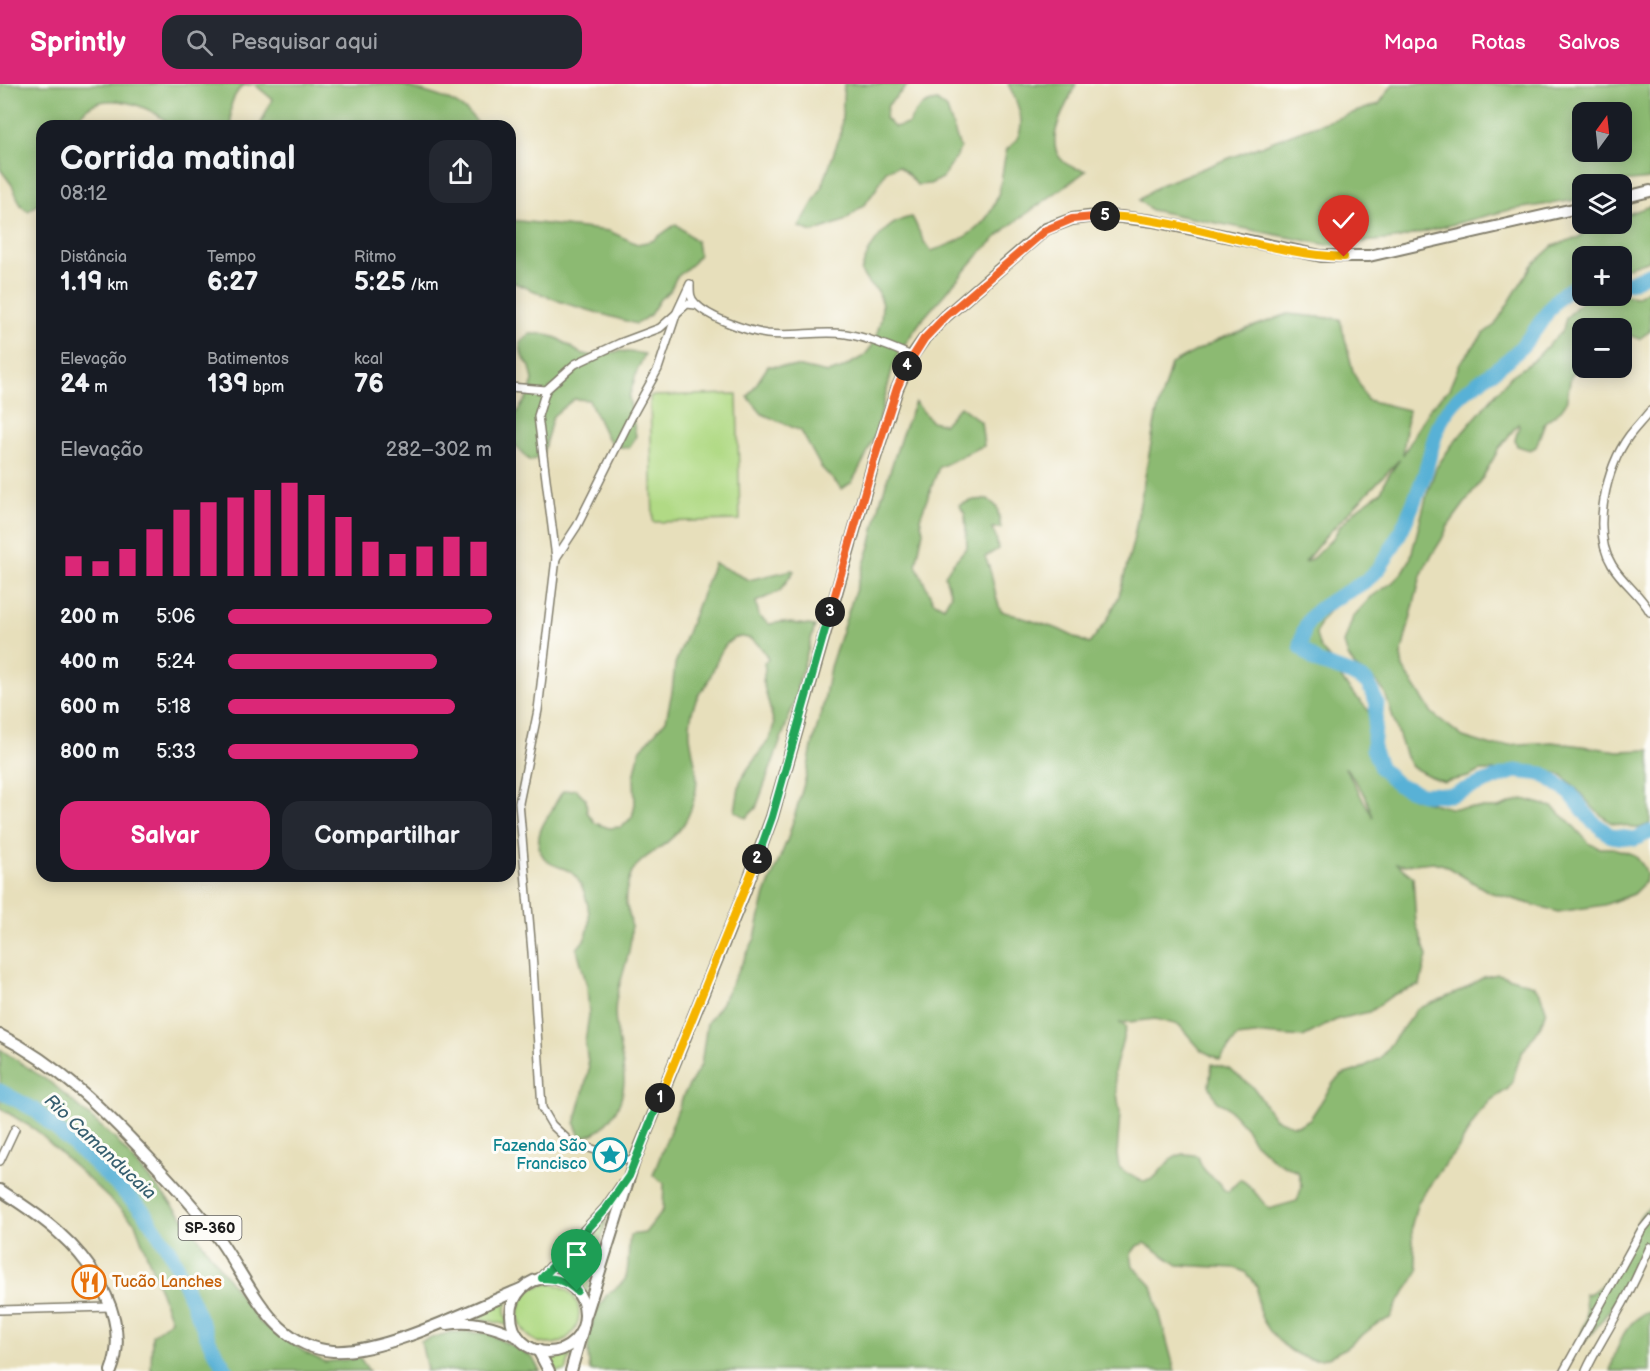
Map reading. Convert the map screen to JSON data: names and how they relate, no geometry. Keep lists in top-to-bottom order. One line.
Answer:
{"streets":{"main road":["SP-360"]},"water":["Rio Camanducaia"],"places":{"place":["Fazenda São Francisco"],"restaurant":["Tucão Lanches"]},"north":"top","page":{"header":"Sprintly","search":"Pesquisar aqui","nav":["Mapa","Rotas","Salvos"],"map_buttons":["+","−"],"heading":["Corrida matinal","08:12"],"pins":["5","4","3","2","1"],"stats":[["Distância","1.19 km"],["Tempo","6:27"],["Ritmo","5:25 /km"],["Elevação","24 m"],["Batimentos","139 bpm"],["kcal","76"]],"chart":["Elevação","282–302 m"],"list":[{"name":"200 m","note":"5:06"},{"name":"400 m","note":"5:24"},{"name":"600 m","note":"5:18"},{"name":"800 m","note":"5:33"}],"buttons":["Salvar","Compartilhar"]}}
